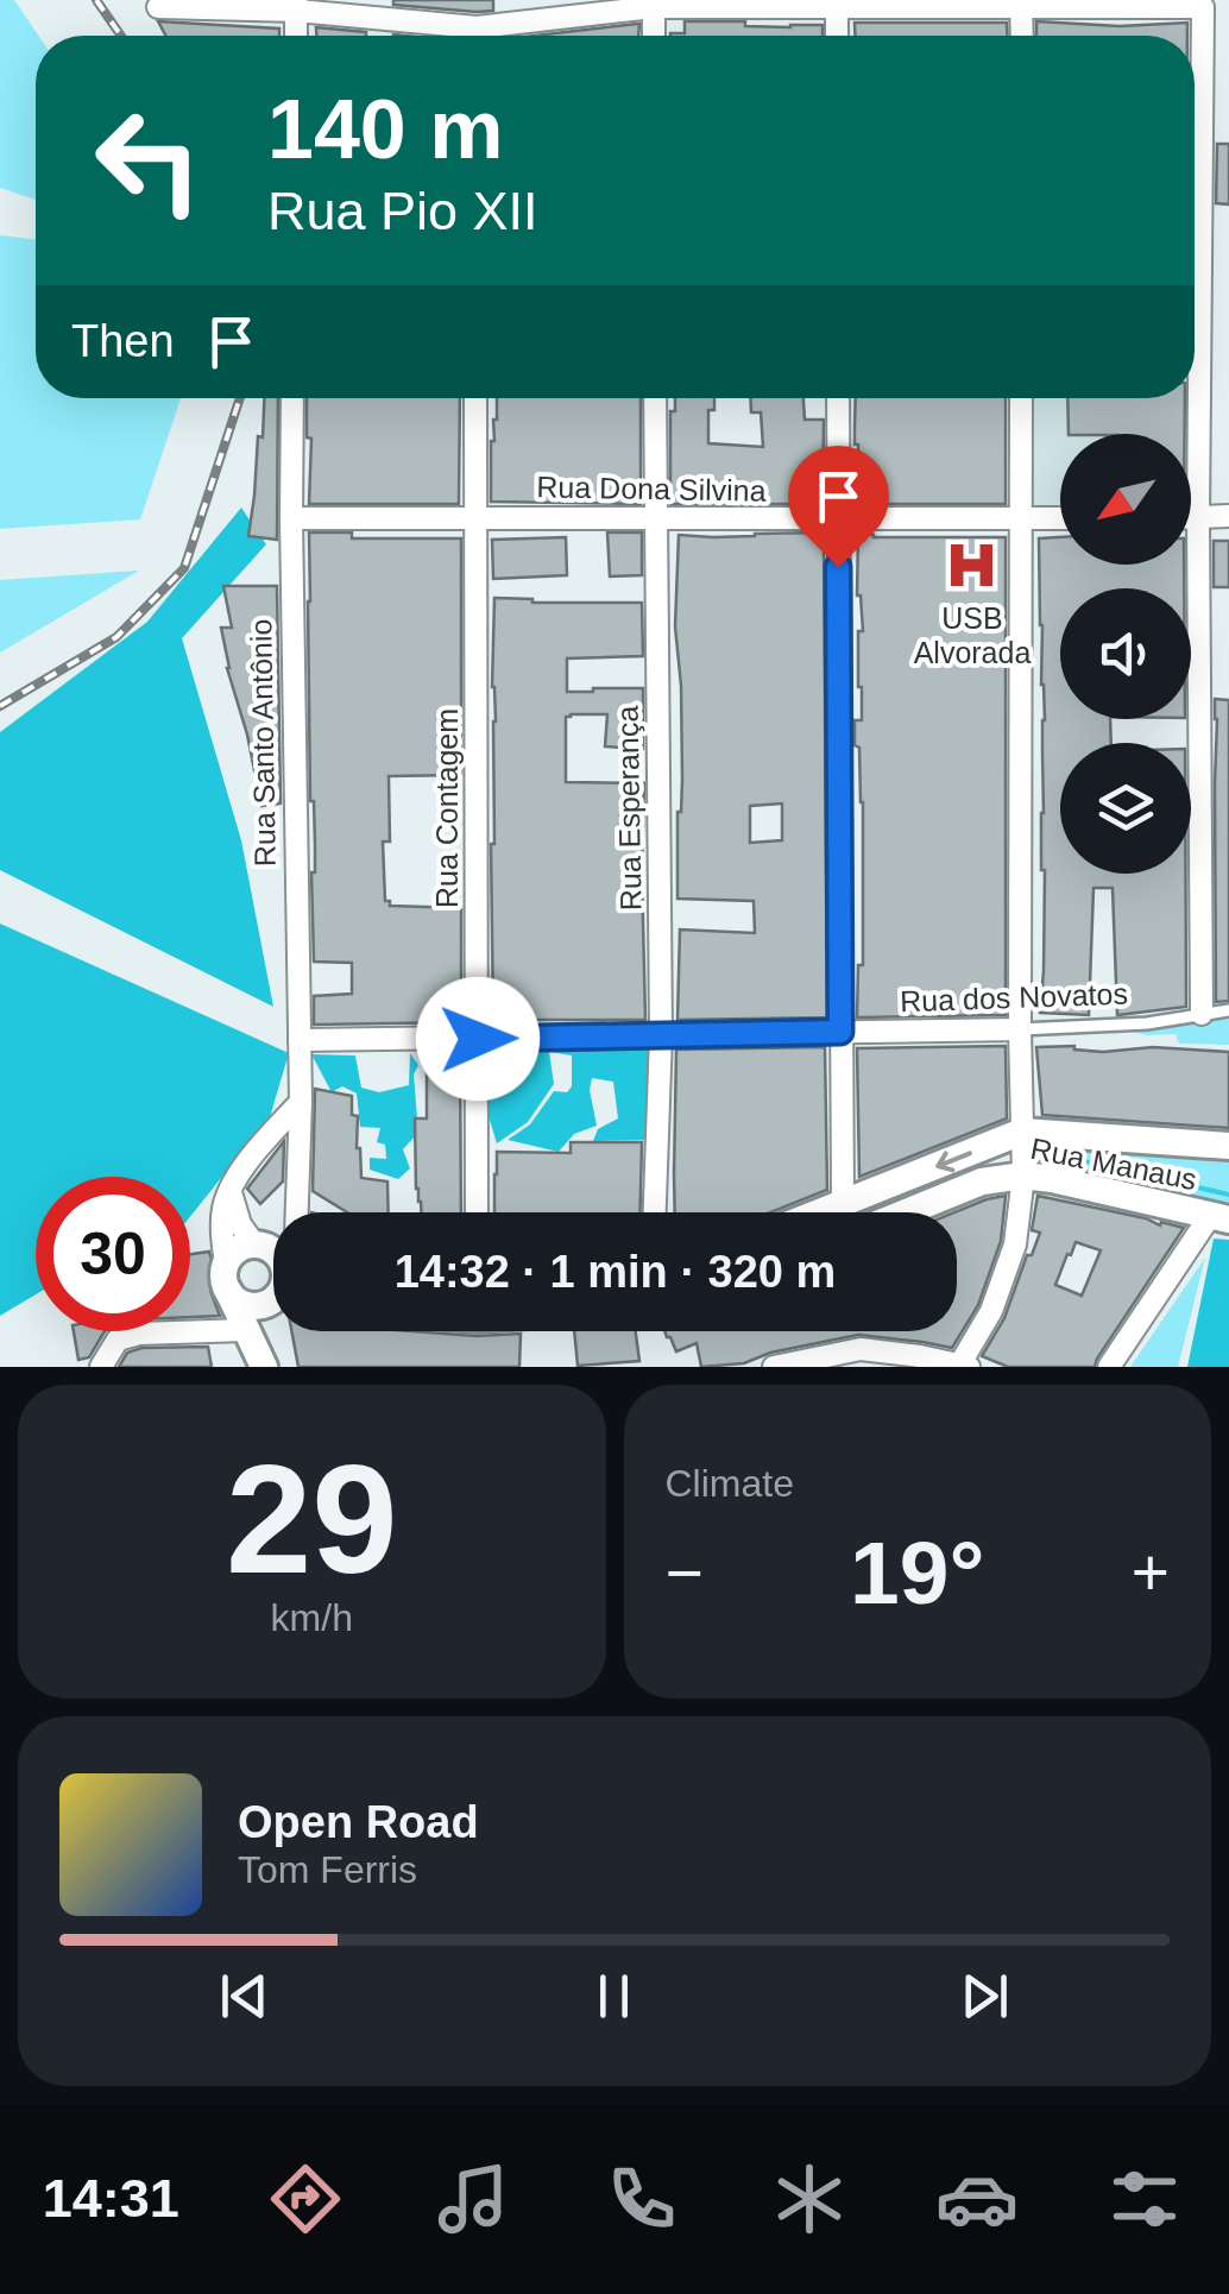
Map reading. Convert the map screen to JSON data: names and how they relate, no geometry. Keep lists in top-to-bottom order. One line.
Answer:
{"streets":{"street":["Rua Dona Silvina","Rua Santo Antônio","Rua Contagem","Rua Esperança","Rua dos Novatos","Rua Manaus"]},"crossings":[["Rua Dona Silvina","Rua Santo Antônio"],["Rua Dona Silvina","Rua Contagem"],["Rua Dona Silvina","Rua Esperança"],["Rua Santo Antônio","Rua dos Novatos"],["Rua Contagem","Rua dos Novatos"],["Rua Esperança","Rua dos Novatos"]],"places":{"hospital":["USB Alvorada"]},"north":"bottom left","page":{"turn":["140 m","Rua Pio XII"],"then":"Then","limit":"30","trip":"14:32 · 1 min · 320 m","tile":[["29","km/h"],"Climate"],"heat":["−","19°","+"],"song":["Open Road","Tom Ferris"],"tabs":"14:31"}}
